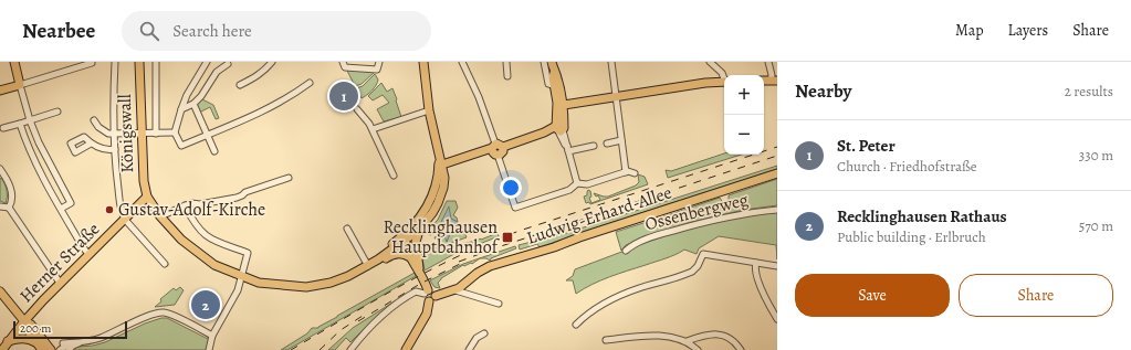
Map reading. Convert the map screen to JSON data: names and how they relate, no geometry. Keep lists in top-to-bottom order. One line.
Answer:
{"streets":{"main road":["Königswall","Ludwig-Erhard-Allee","Herner Straße"],"street":["Ossenbergweg"]},"crossings":[["Königswall","Herner Straße"]],"places":{"other":["Gustav-Adolf-Kirche"],"transit":["Recklinghausen Hauptbahnhof"]},"scale_bar":"200 m","page":{"header":"Nearbee","search":"Search here","nav":["Map","Layers","Share"],"heading":["Nearby","2 results"],"map_buttons":["+","−"],"pins":["1","2"],"list":[{"mark":"1","name":"St. Peter","note":"Church · Friedhofstraße","value":"330 m"},{"mark":"2","name":"Recklinghausen Rathaus","note":"Public building · Erlbruch","value":"570 m"}],"buttons":["Save","Share"],"scale":"200 m"}}
